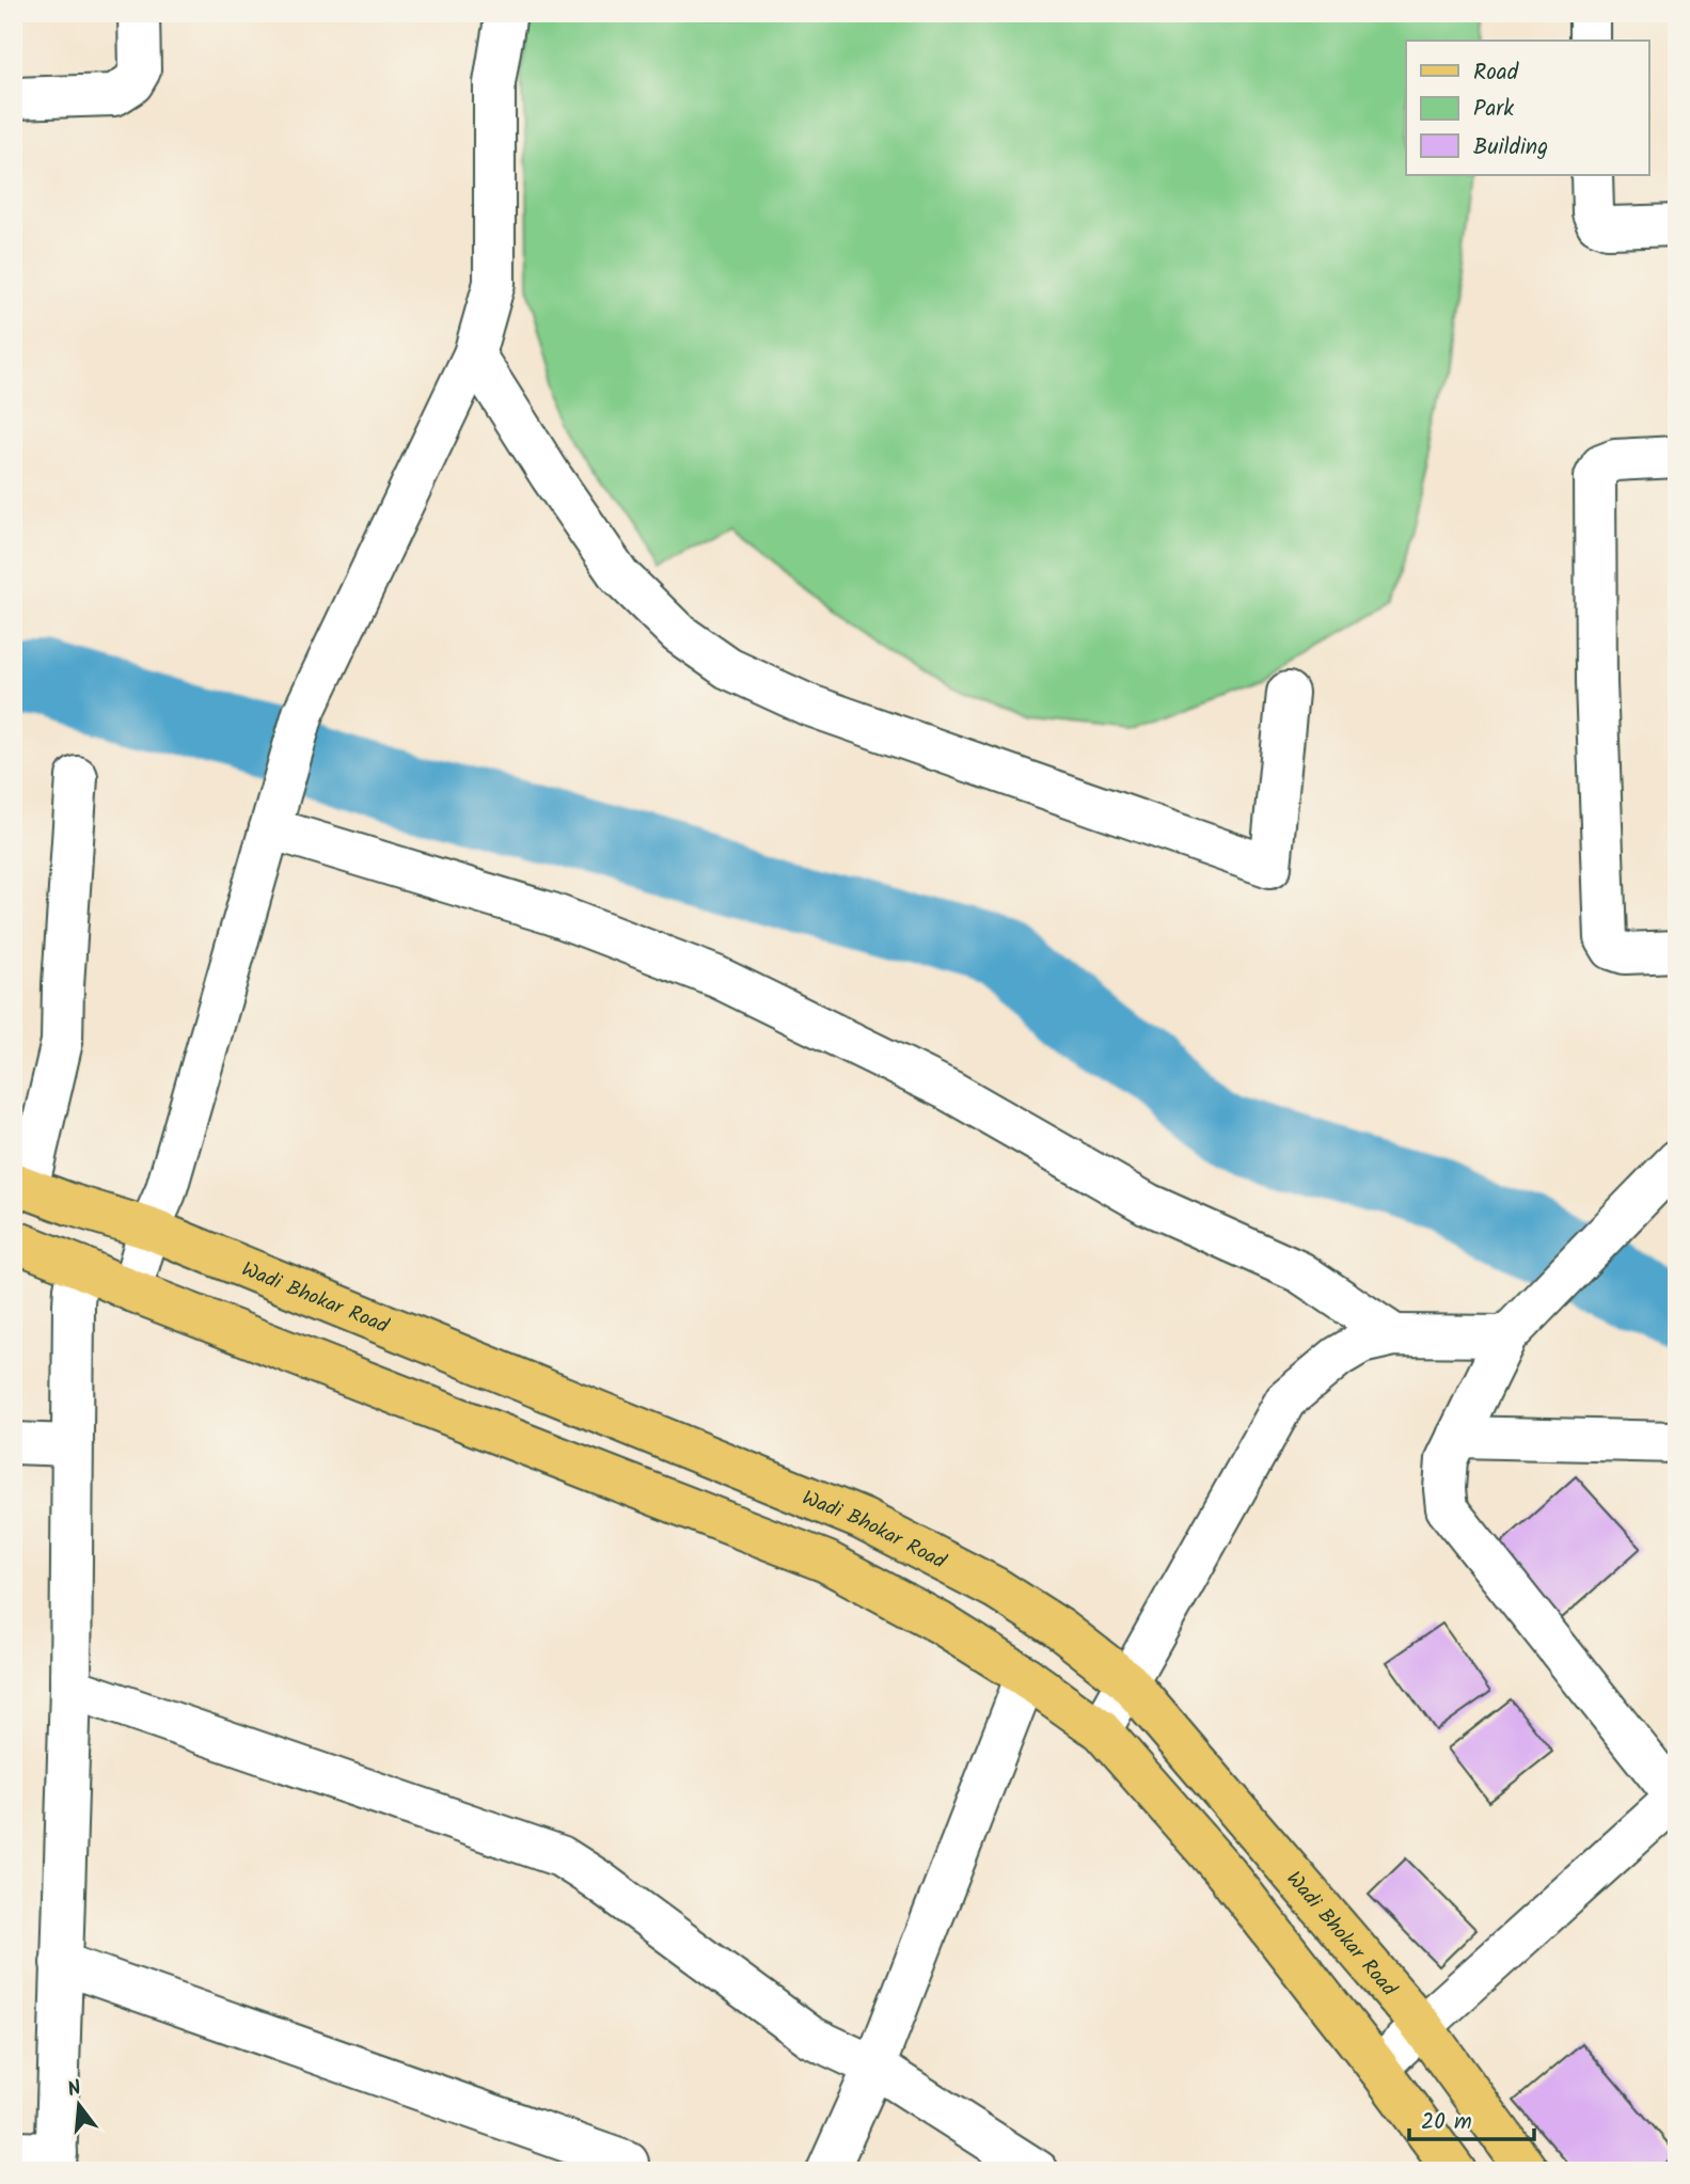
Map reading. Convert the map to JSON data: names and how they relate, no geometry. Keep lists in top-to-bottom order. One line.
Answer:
{"streets":{"main road":["Wadi Bhokar Road"]},"legend":["Road","Park","Building"],"scale_bar":"20 m","north":"top"}
